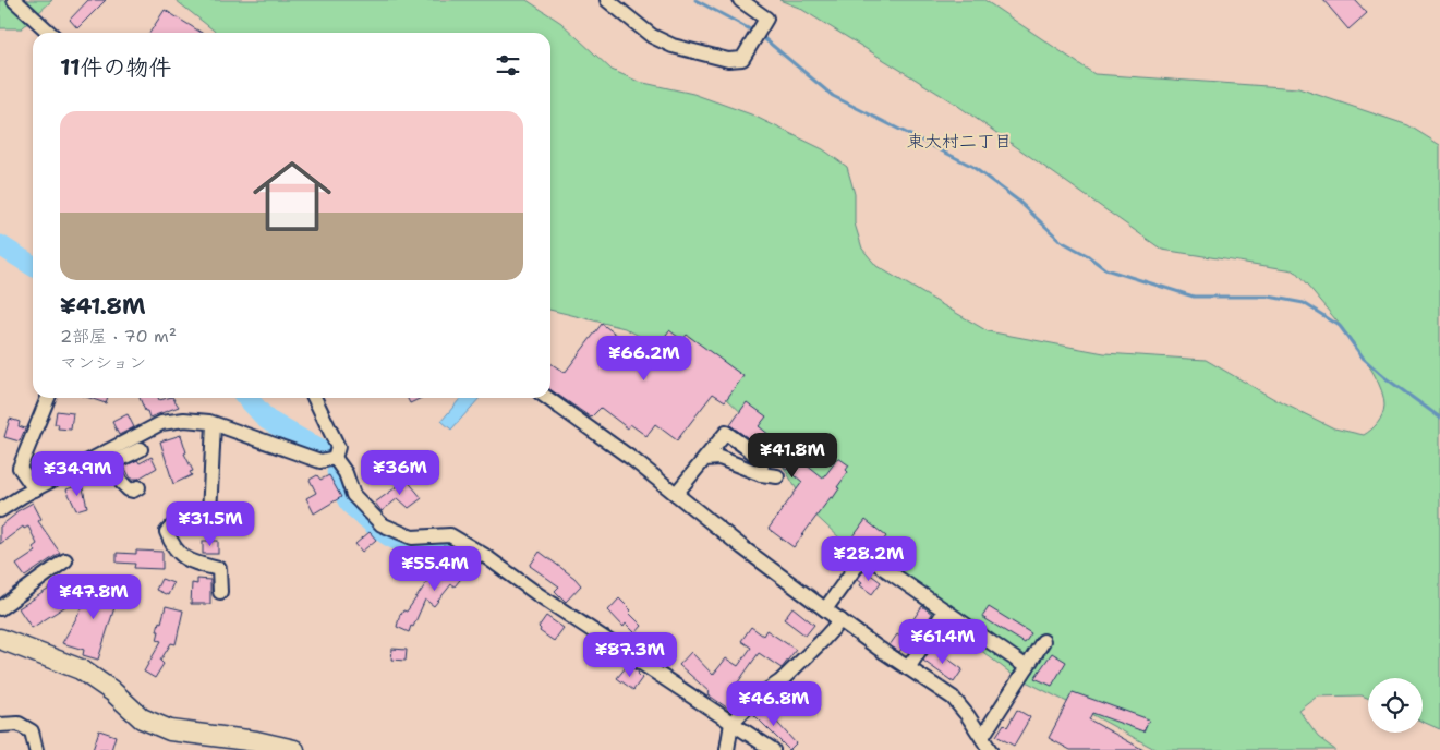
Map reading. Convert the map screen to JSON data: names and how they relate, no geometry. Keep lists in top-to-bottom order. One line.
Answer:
{"districts":["東大村二丁目"],"page":{"heading":"11件の物件","list":[{"name":"¥41.8M","note":"2部屋 · 70 m² · マンション"}],"price":["¥66.2M","¥41.8M","¥36M","¥34.9M","¥31.5M","¥28.2M","¥55.4M","¥47.8M","¥61.4M","¥87.3M","¥46.8M"]}}
